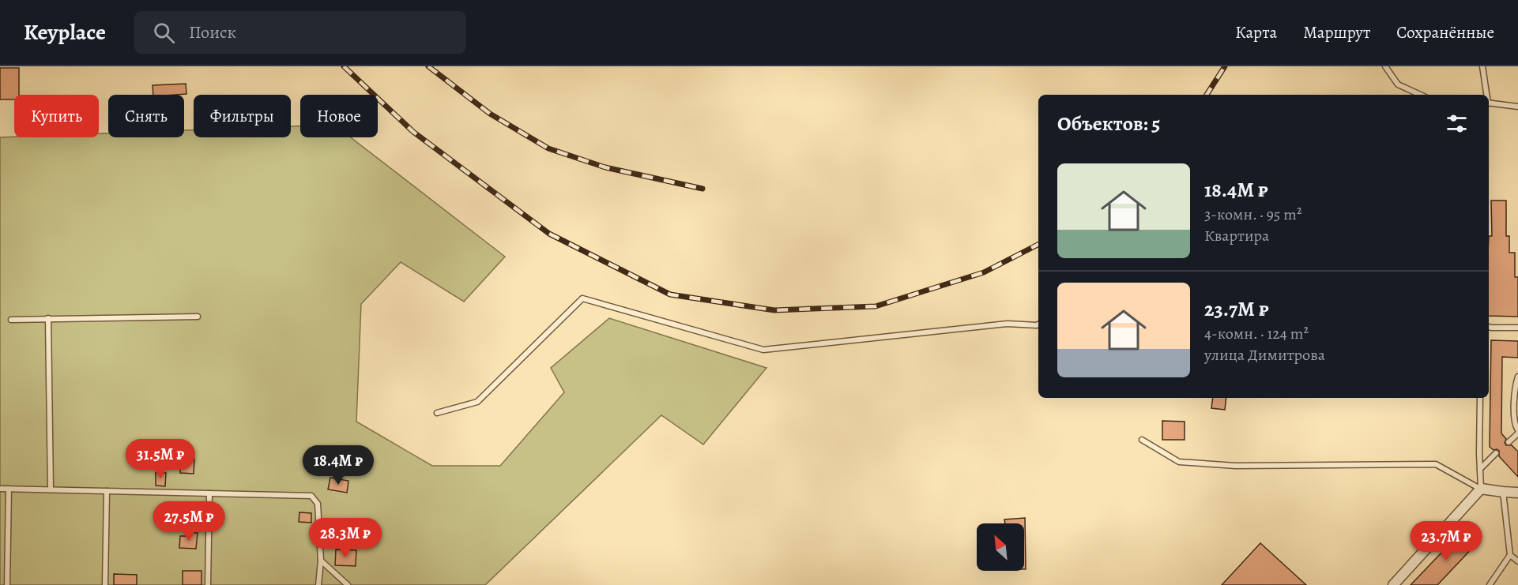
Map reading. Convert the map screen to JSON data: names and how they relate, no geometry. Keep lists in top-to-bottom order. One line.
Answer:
{"north":"top left","page":{"header":"Keyplace","search":"Поиск","nav":["Карта","Маршрут","Сохранённые"],"chip":["Купить","Снять","Фильтры","Новое"],"heading":"Объектов: 5","list":[{"name":"18.4M ₽","note":"3-комн. · 95 m² · Квартира"},{"name":"23.7M ₽","note":"4-комн. · 124 m² · улица Димитрова"}],"price":["31.5M ₽","18.4M ₽","27.5M ₽","28.3M ₽","23.7M ₽"]}}
